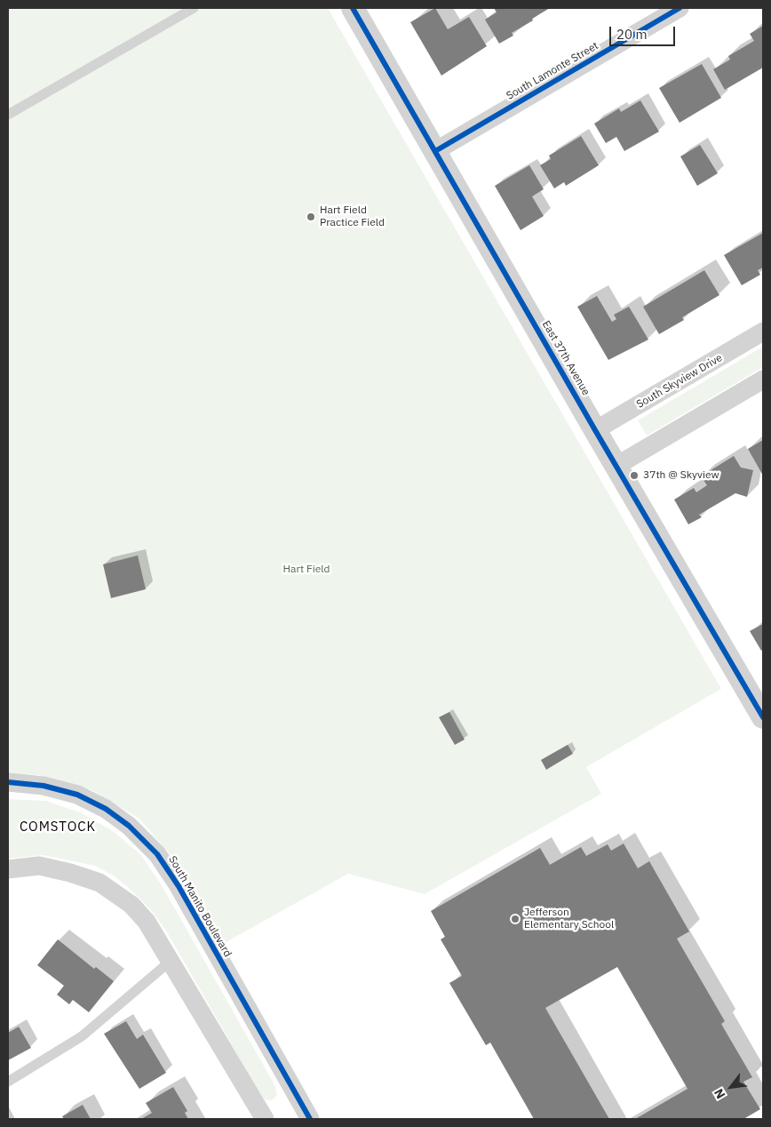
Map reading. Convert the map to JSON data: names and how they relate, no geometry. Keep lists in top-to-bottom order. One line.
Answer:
{"streets":{"street":["South Lamonte Street","East 37th Avenue","South Skyview Drive","South Manito Boulevard"]},"crossings":[["South Lamonte Street","East 37th Avenue"],["East 37th Avenue","South Skyview Drive"]],"districts":["COMSTOCK"],"parks":["Hart Field"],"places":["Hart Field Practice Field","37th @ Skyview","Jefferson Elementary School"],"scale_bar":"20 m","north":"bottom left"}
